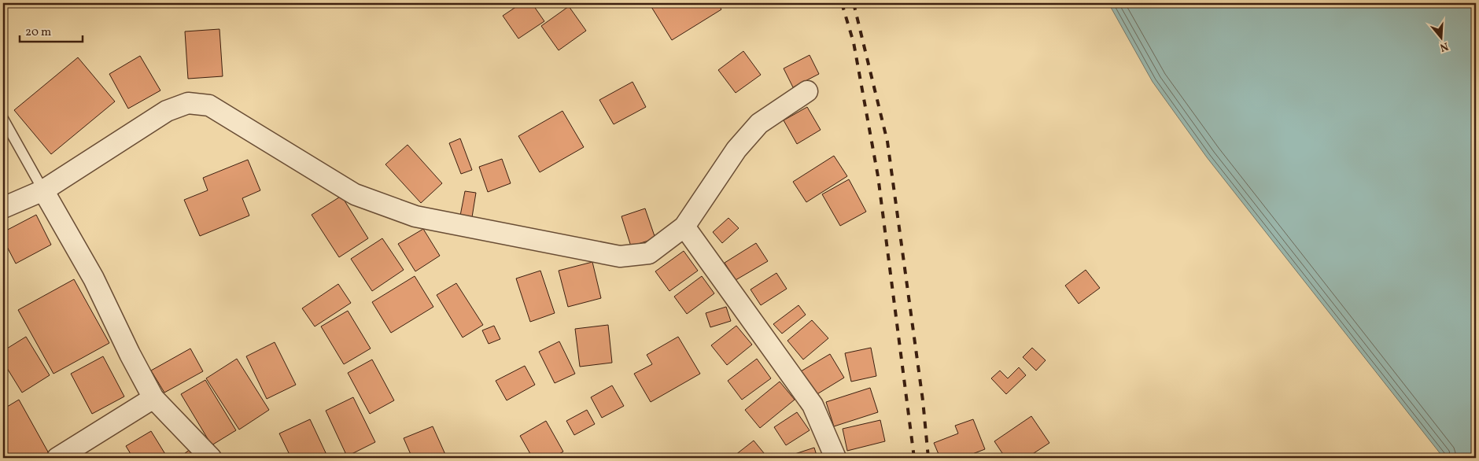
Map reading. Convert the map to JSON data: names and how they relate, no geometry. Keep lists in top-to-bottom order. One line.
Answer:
{"scale_bar":"20 m","north":"bottom"}
